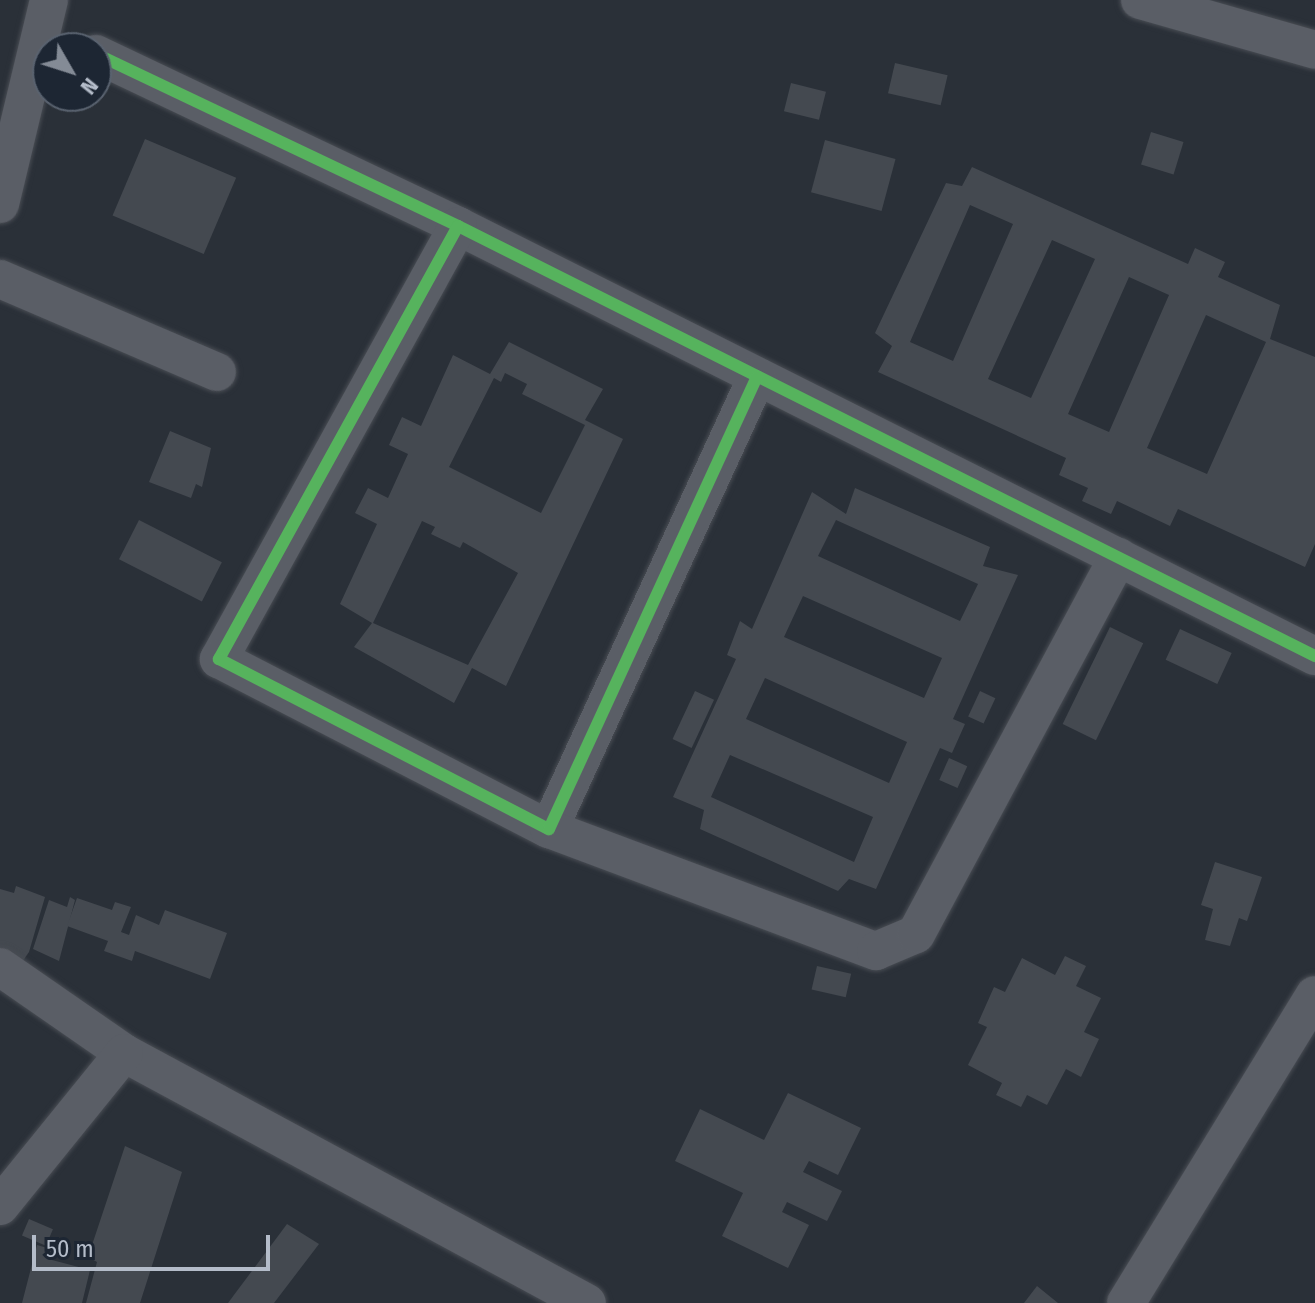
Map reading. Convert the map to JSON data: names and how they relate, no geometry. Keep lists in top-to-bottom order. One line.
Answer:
{"scale_bar":"50 m","north":"bottom right"}
